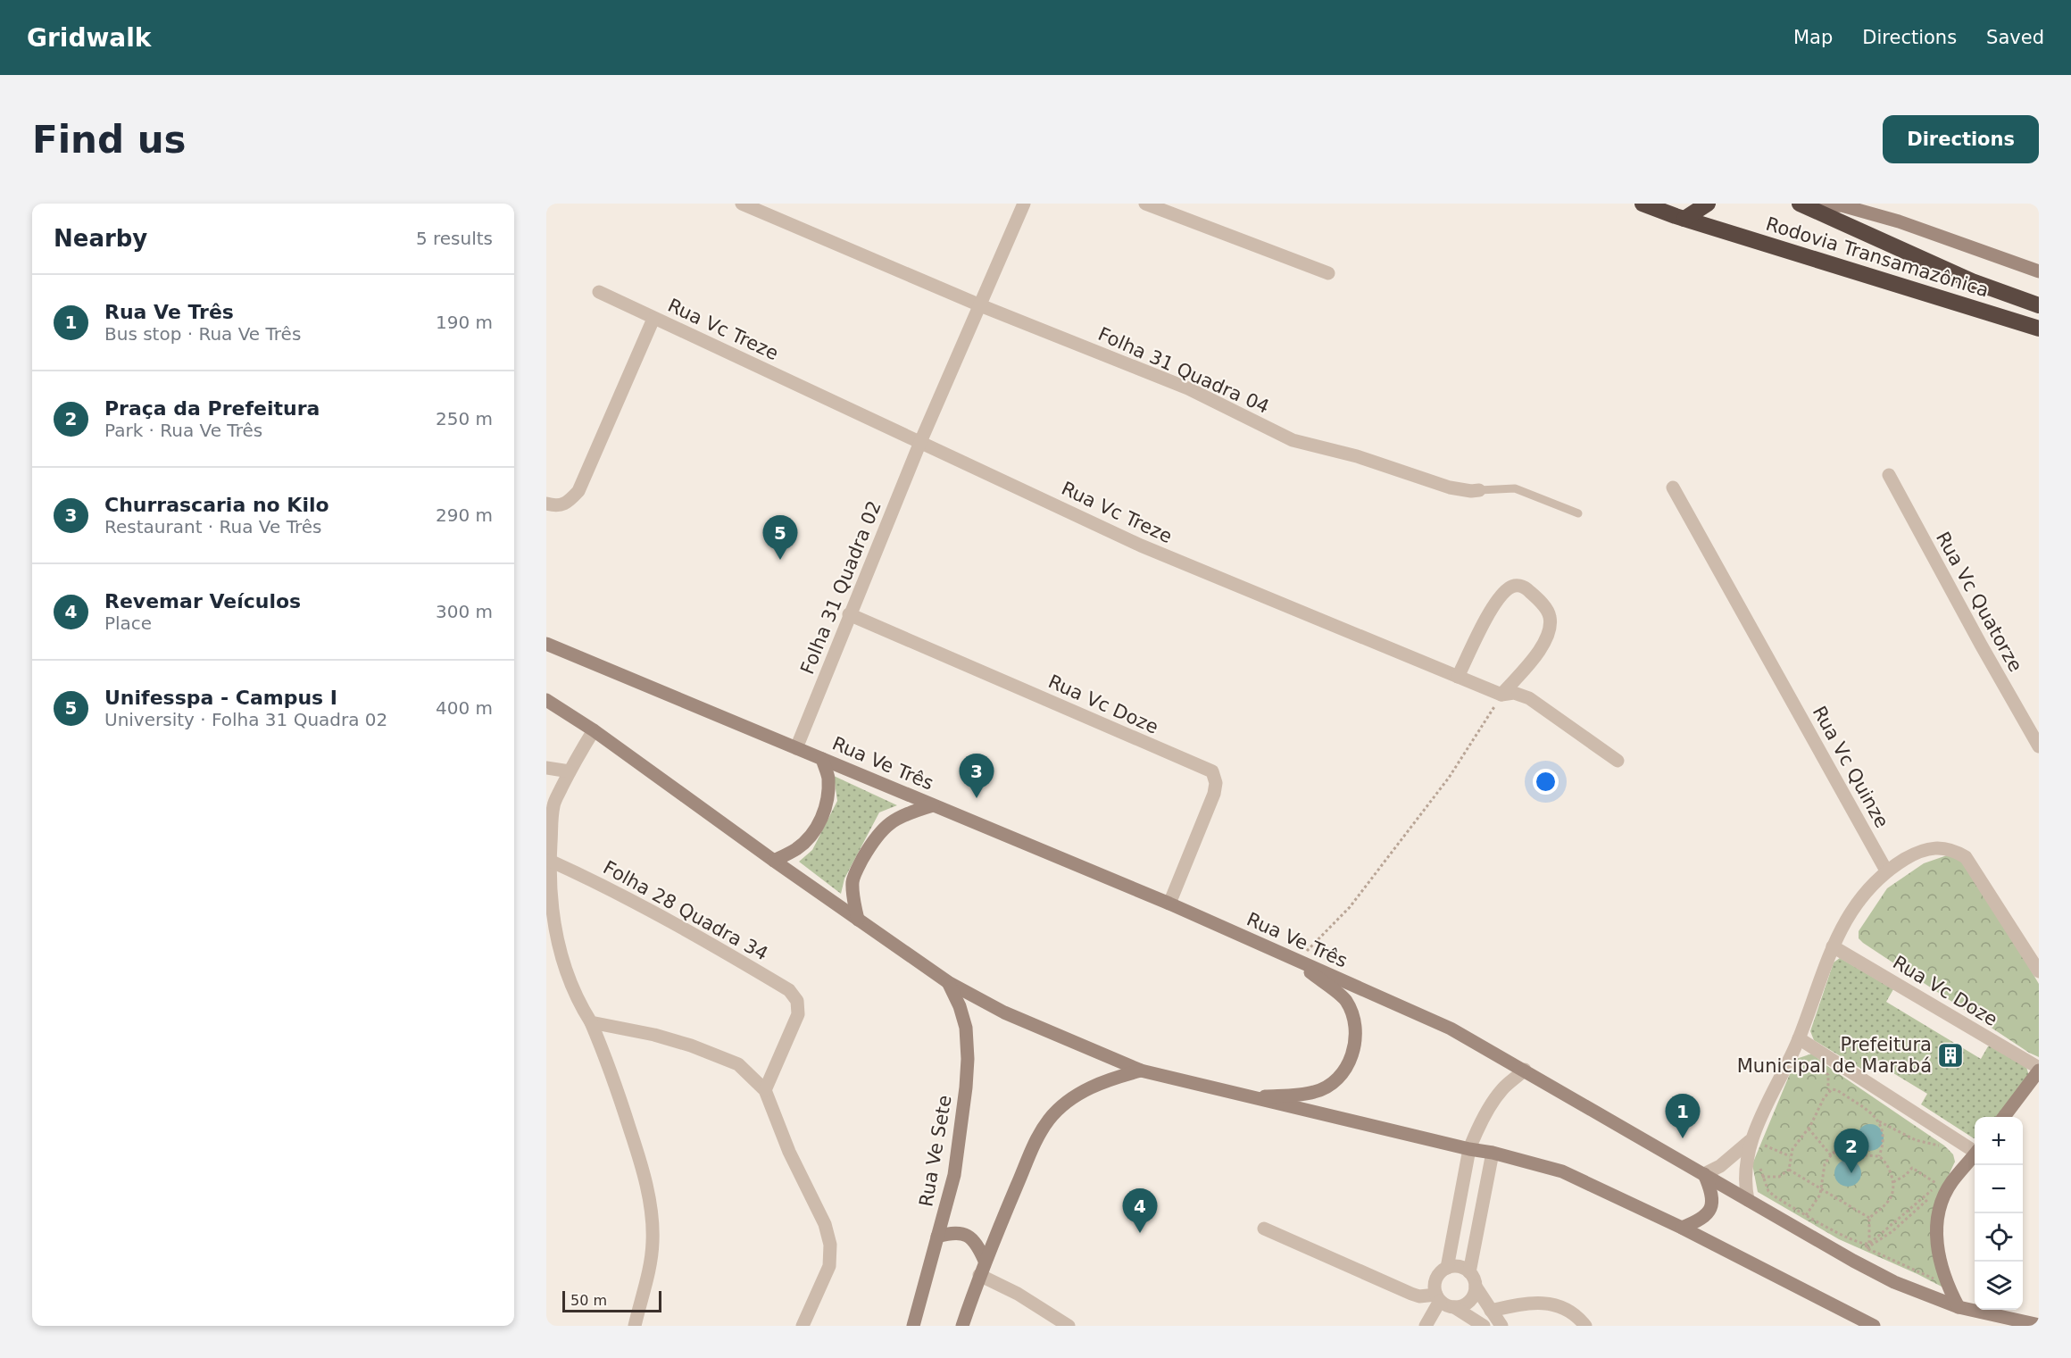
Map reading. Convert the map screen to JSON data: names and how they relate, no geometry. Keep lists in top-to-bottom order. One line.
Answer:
{"streets":{"highway":["Rodovia Transamazônica"],"main road":["Rua Ve Três","Rua Ve Sete"],"street":["Rua Vc Treze","Folha 31 Quadra 04","Folha 31 Quadra 02","Rua Vc Quatorze","Rua Vc Doze","Rua Vc Quinze","Folha 28 Quadra 34"]},"crossings":[["Rua Vc Treze","Folha 31 Quadra 02"],["Folha 31 Quadra 04","Folha 31 Quadra 02"],["Folha 31 Quadra 02","Rua Vc Doze"],["Folha 31 Quadra 02","Rua Ve Três"],["Rua Vc Doze","Rua Ve Três"]],"places":{"building":["Prefeitura Municipal de Marabá"]},"scale_bar":"50 m","page":{"header":"Gridwalk","nav":["Map","Directions","Saved"],"buttons":"Directions","title":"Find us","heading":["Nearby","5 results"],"list":[{"mark":"1","name":"Rua Ve Três","note":"Bus stop · Rua Ve Três","value":"190 m"},{"mark":"2","name":"Praça da Prefeitura","note":"Park · Rua Ve Três","value":"250 m"},{"mark":"3","name":"Churrascaria no Kilo","note":"Restaurant · Rua Ve Três","value":"290 m"},{"mark":"4","name":"Revemar Veículos","note":"Place","value":"300 m"},{"mark":"5","name":"Unifesspa - Campus I","note":"University · Folha 31 Quadra 02","value":"400 m"}],"pins":["5","3","1","2","4"],"map_buttons":["+","−"],"scale":"50 m"}}
